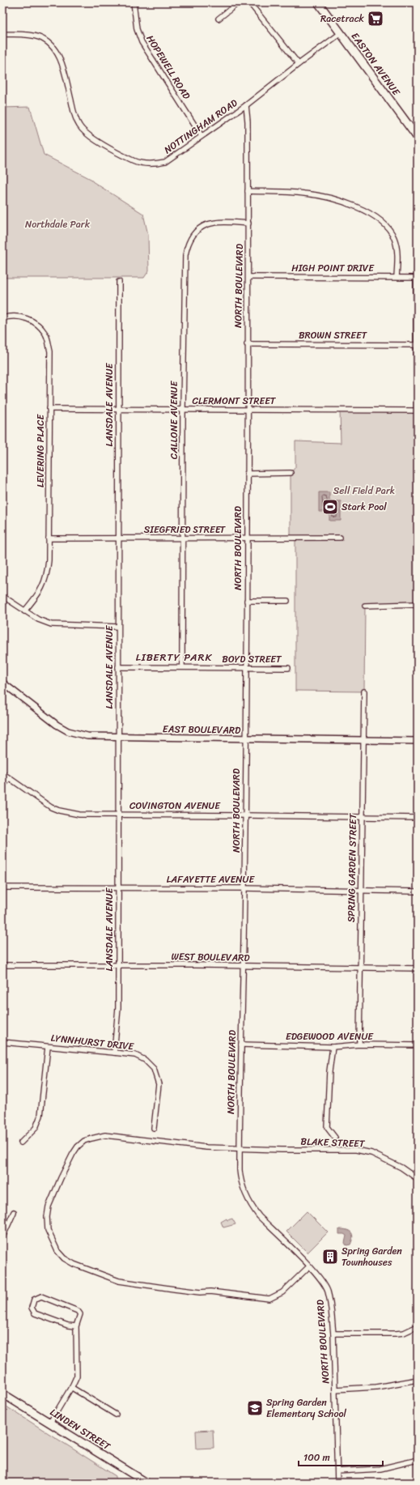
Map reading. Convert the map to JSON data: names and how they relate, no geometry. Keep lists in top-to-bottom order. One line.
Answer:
{"streets":{"main road":["EASTON AVENUE","LINDEN STREET"],"street":["HOPEWELL ROAD","NOTTINGHAM ROAD","HIGH POINT DRIVE","NORTH BOULEVARD","BROWN STREET","CLERMONT STREET","LANSDALE AVENUE","CALLONE AVENUE","LEVERING PLACE","SIEGFRIED STREET","BOYD STREET","EAST BOULEVARD","COVINGTON AVENUE","SPRING GARDEN STREET","LAFAYETTE AVENUE","WEST BOULEVARD","EDGEWOOD AVENUE","LYNNHURST DRIVE","BLAKE STREET"]},"crossings":[["EASTON AVENUE","NOTTINGHAM ROAD"],["HOPEWELL ROAD","NOTTINGHAM ROAD"],["NOTTINGHAM ROAD","NORTH BOULEVARD"],["HIGH POINT DRIVE","NORTH BOULEVARD"],["NORTH BOULEVARD","BROWN STREET"],["NORTH BOULEVARD","CLERMONT STREET"],["NORTH BOULEVARD","CALLONE AVENUE"],["NORTH BOULEVARD","SIEGFRIED STREET"],["NORTH BOULEVARD","BOYD STREET"],["NORTH BOULEVARD","EAST BOULEVARD"],["NORTH BOULEVARD","COVINGTON AVENUE"],["NORTH BOULEVARD","LAFAYETTE AVENUE"],["NORTH BOULEVARD","WEST BOULEVARD"],["NORTH BOULEVARD","EDGEWOOD AVENUE"],["NORTH BOULEVARD","BLAKE STREET"],["CLERMONT STREET","LANSDALE AVENUE"],["CLERMONT STREET","CALLONE AVENUE"],["CLERMONT STREET","LEVERING PLACE"],["LANSDALE AVENUE","SIEGFRIED STREET"],["LANSDALE AVENUE","BOYD STREET"],["LANSDALE AVENUE","EAST BOULEVARD"],["LANSDALE AVENUE","COVINGTON AVENUE"],["LANSDALE AVENUE","LAFAYETTE AVENUE"],["LANSDALE AVENUE","WEST BOULEVARD"],["LANSDALE AVENUE","LYNNHURST DRIVE"],["CALLONE AVENUE","SIEGFRIED STREET"],["CALLONE AVENUE","BOYD STREET"],["LEVERING PLACE","SIEGFRIED STREET"],["EAST BOULEVARD","SPRING GARDEN STREET"],["COVINGTON AVENUE","SPRING GARDEN STREET"],["SPRING GARDEN STREET","LAFAYETTE AVENUE"],["SPRING GARDEN STREET","WEST BOULEVARD"],["SPRING GARDEN STREET","EDGEWOOD AVENUE"]],"districts":["LIBERTY PARK"],"parks":["Northdale Park","Sell Field Park"],"places":{"supermarket":["Racetrack"],"sports":["Stark Pool"],"building":["Spring Garden Townhouses"],"school or university":["Spring Garden Elementary School"]},"scale_bar":"100 m"}
